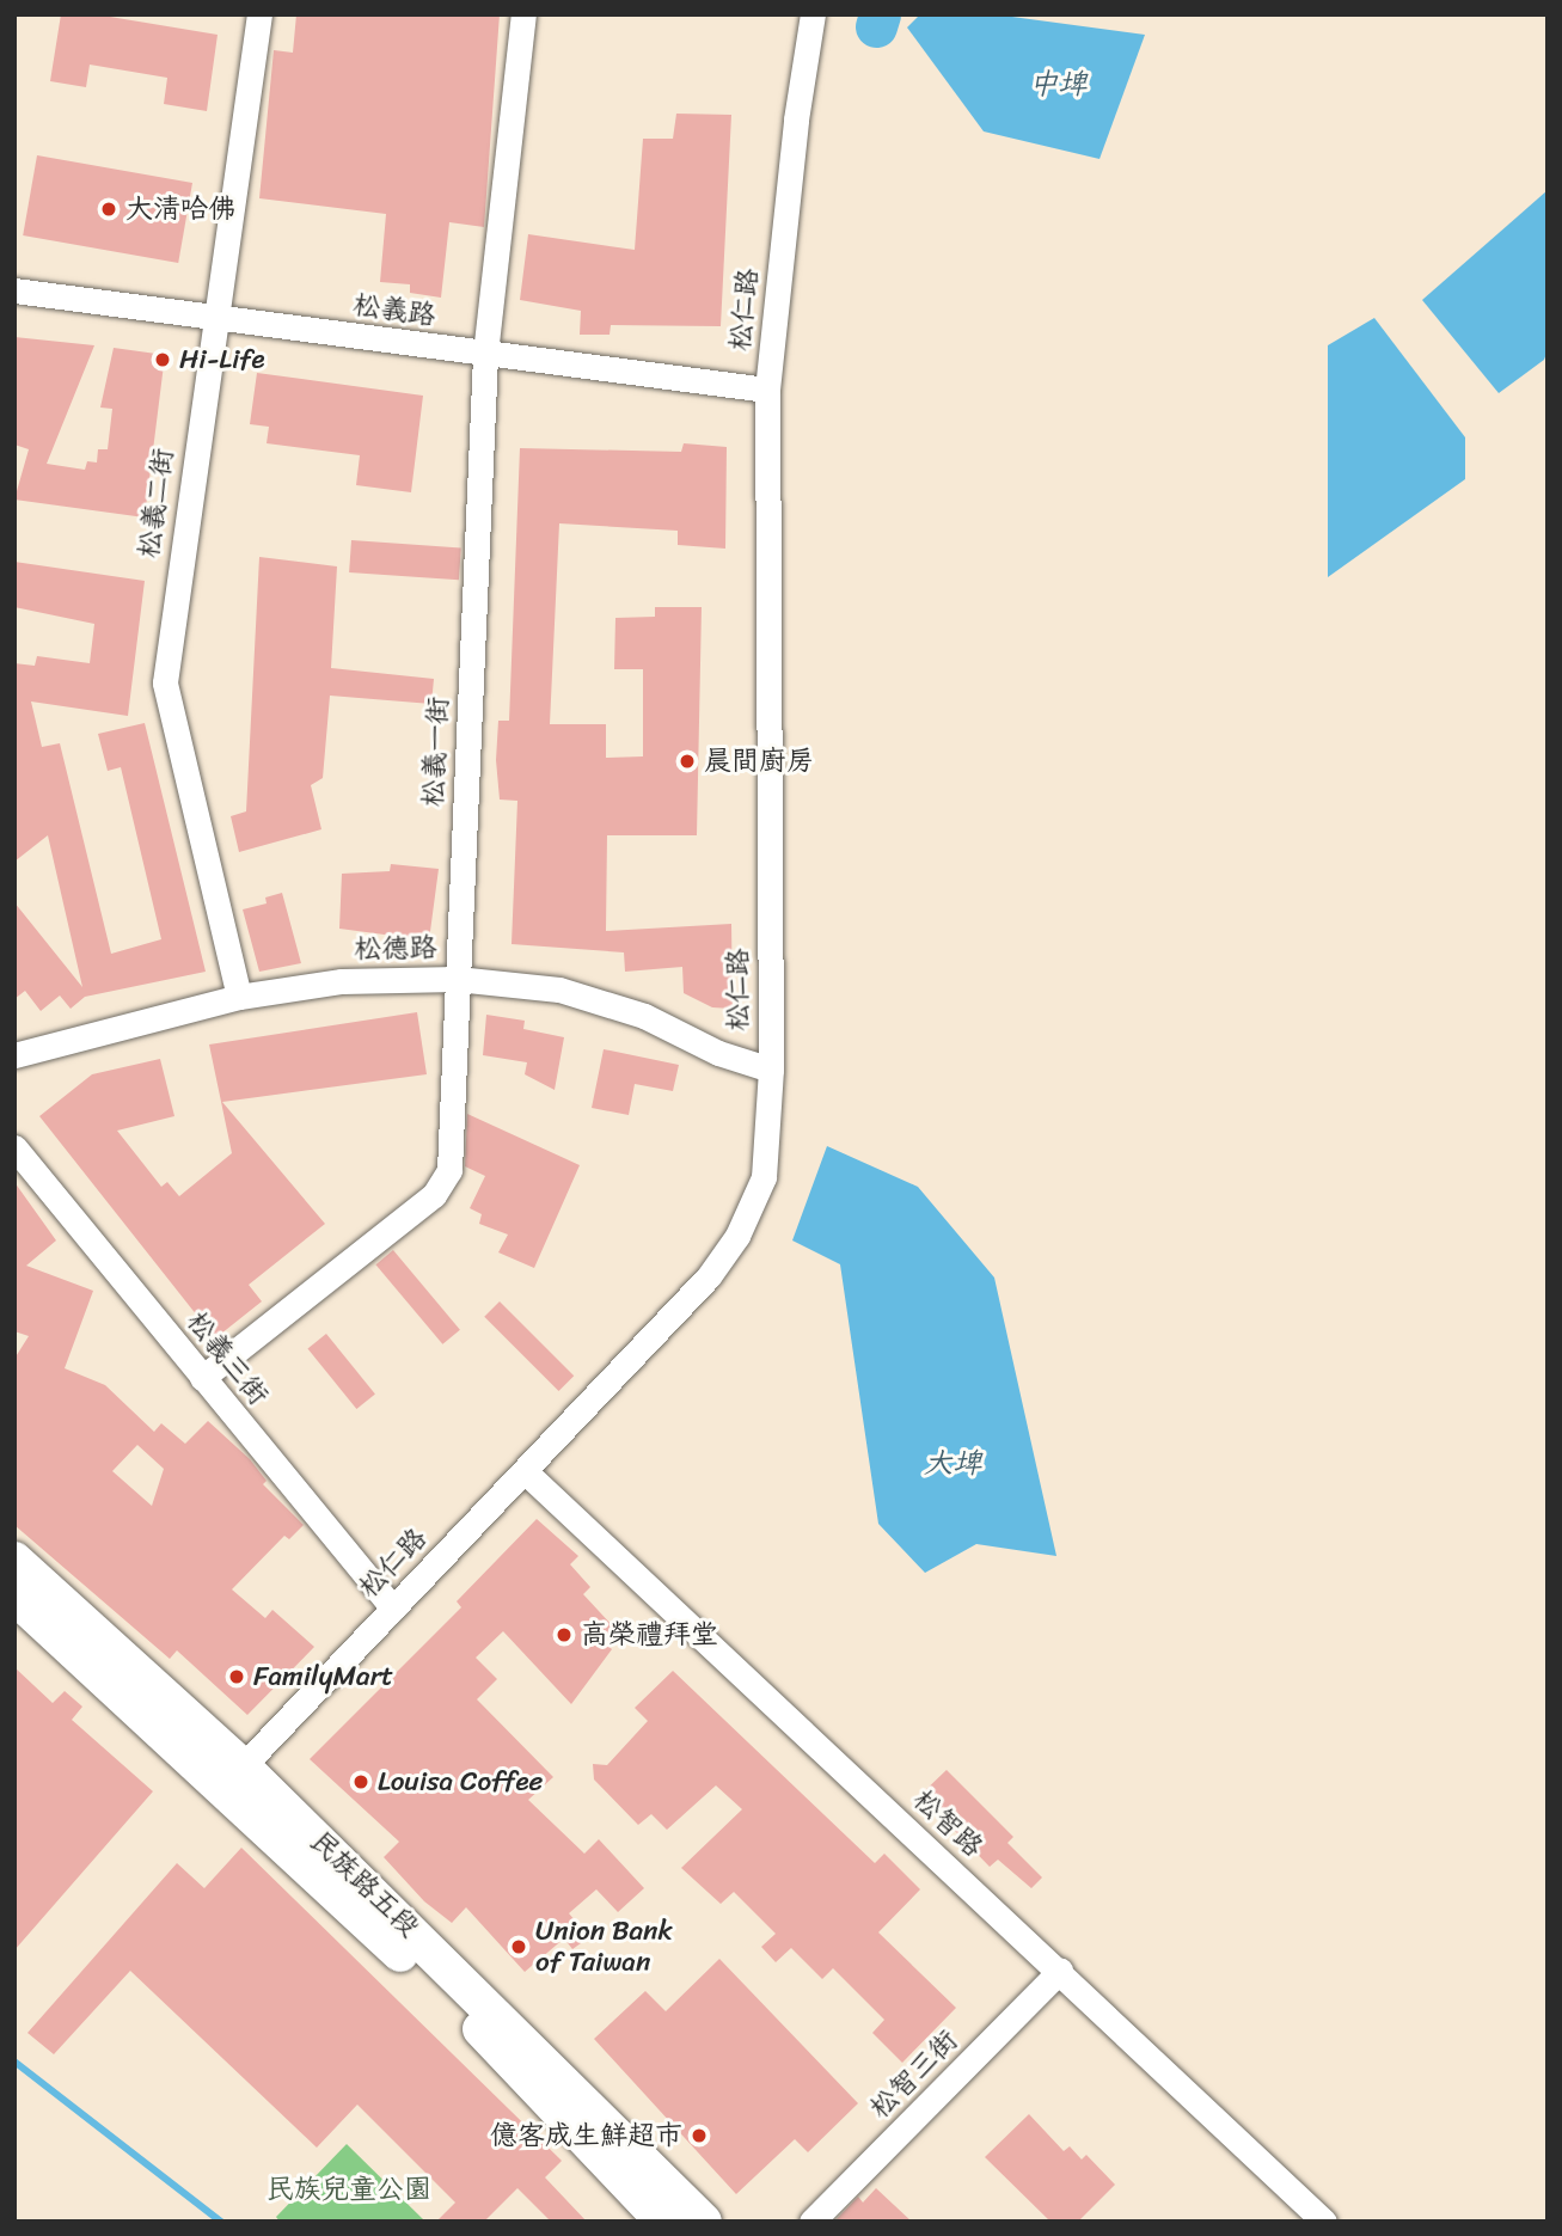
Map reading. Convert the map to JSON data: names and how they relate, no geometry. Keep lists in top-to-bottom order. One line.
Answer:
{"streets":{"main road":["民族路五段"],"street":["松仁路","松義路","松義二街","松義一街","松德路","松義三街","松智路","松智三街"]},"crossings":[["松仁路","松義路"],["松仁路","松德路"],["松仁路","松義三街"],["松仁路","松智路"],["松仁路","民族路五段"],["松義路","松義二街"],["松義路","松義一街"],["松義二街","松德路"],["松義一街","松德路"],["松義一街","松義三街"],["松智路","松智三街"]],"water":["中埤","大埤"],"parks":["民族兒童公園"],"places":["大清哈佛","Hi-Life","晨間廚房","高榮禮拜堂","FamilyMart","Louisa Coffee","Union Bank of Taiwan","億客成生鮮超市"]}
